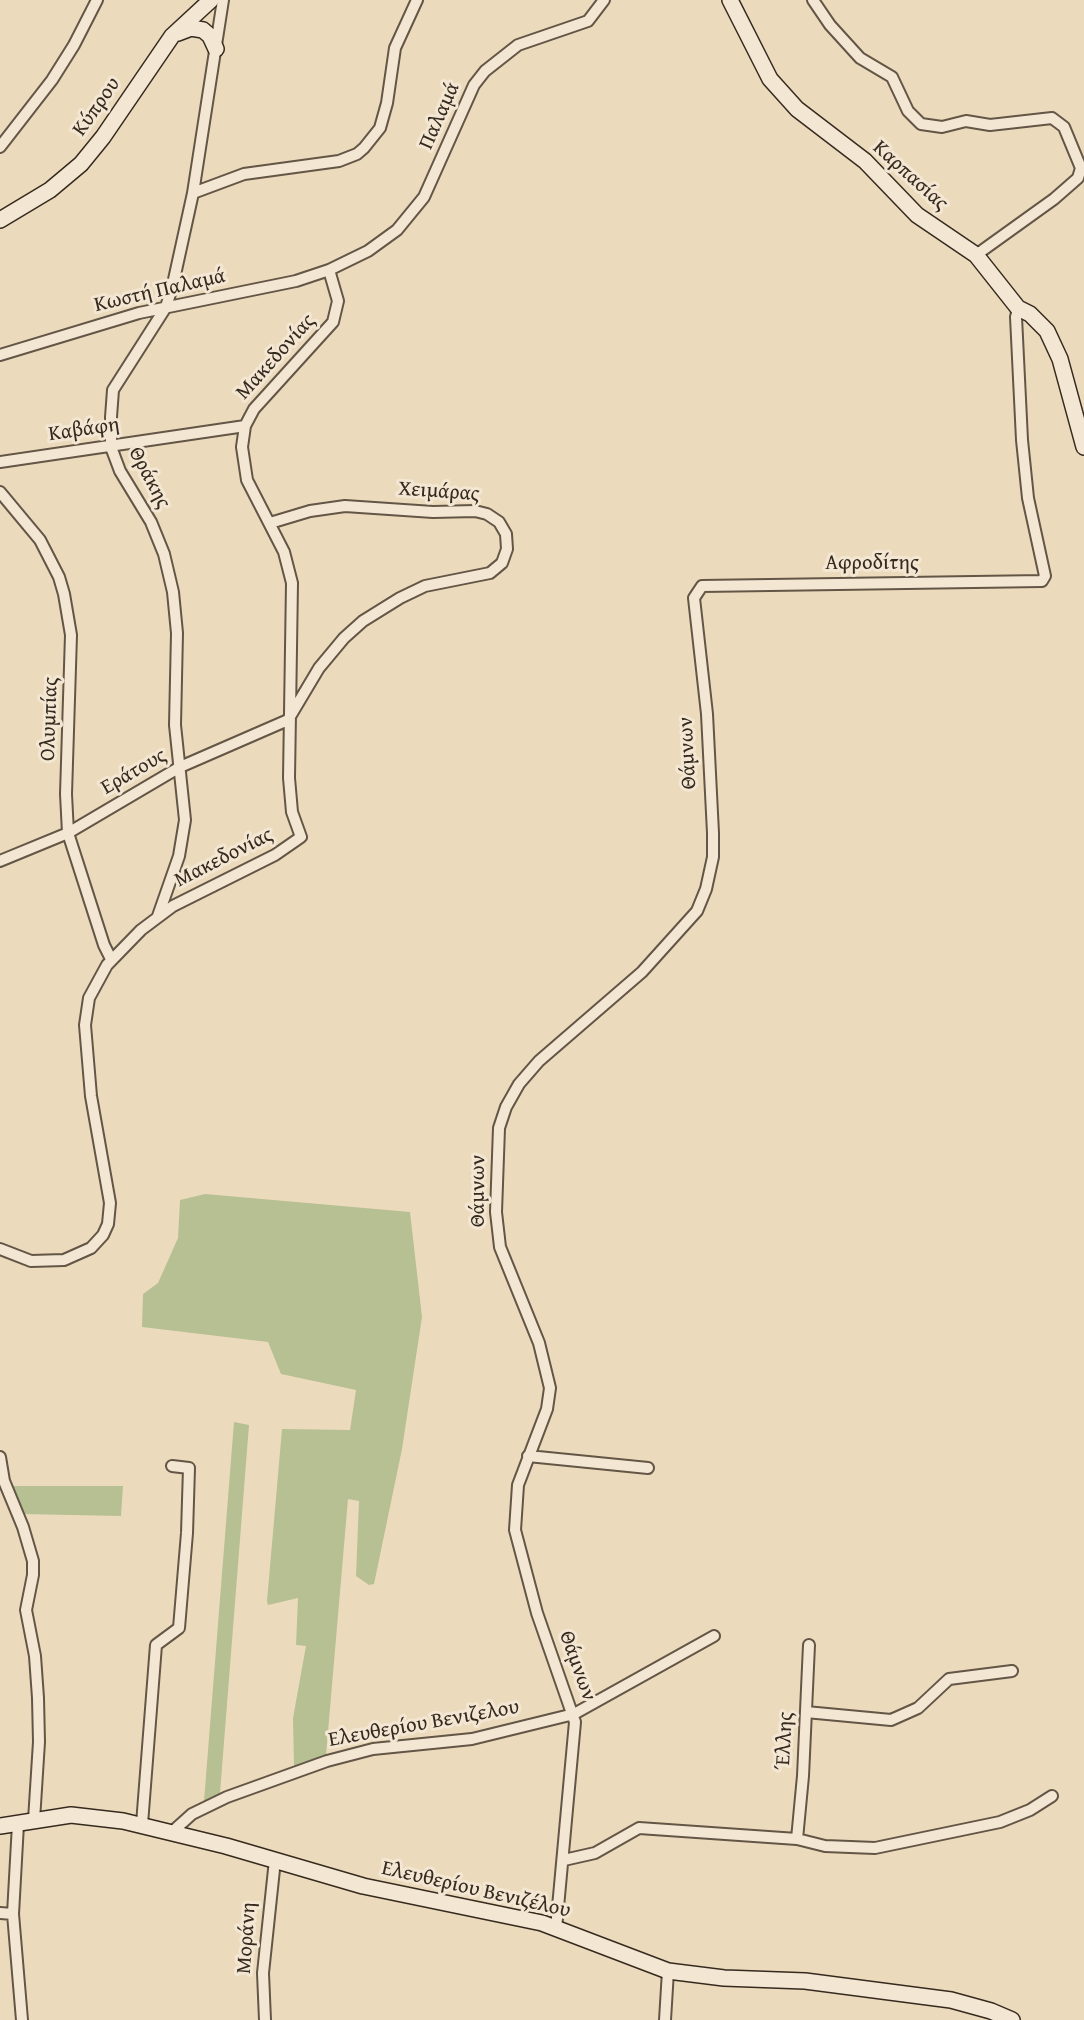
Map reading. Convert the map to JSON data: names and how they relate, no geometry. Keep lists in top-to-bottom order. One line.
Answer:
{"streets":{"main road":["Κύπρου","Καρπασίας","Ελευθερίου Βενιζέλου"],"street":["Παλαμά","Κωστή Παλαμά","Μακεδονίας","Καβάφη","Θράκης","Χειμάρας","Αφροδίτης","Ολυμπίας","Θάμνων","Εράτους","Ελευθερίου Βενιζελου","Έλλης","Μοράνη"]},"crossings":[["Παλαμά","Κωστή Παλαμά"],["Παλαμά","Μακεδονίας"],["Καρπασίας","Αφροδίτης"],["Κωστή Παλαμά","Μακεδονίας"],["Κωστή Παλαμά","Θράκης"],["Μακεδονίας","Καβάφη"],["Μακεδονίας","Θράκης"],["Μακεδονίας","Χειμάρας"],["Μακεδονίας","Ολυμπίας"],["Μακεδονίας","Εράτους"],["Καβάφη","Θράκης"],["Θράκης","Εράτους"],["Χειμάρας","Εράτους"],["Αφροδίτης","Θάμνων"],["Ολυμπίας","Εράτους"],["Θάμνων","Ελευθερίου Βενιζελου"],["Θάμνων","Ελευθερίου Βενιζέλου"],["Ελευθερίου Βενιζελου","Ελευθερίου Βενιζέλου"],["Ελευθερίου Βενιζέλου","Μοράνη"]]}
